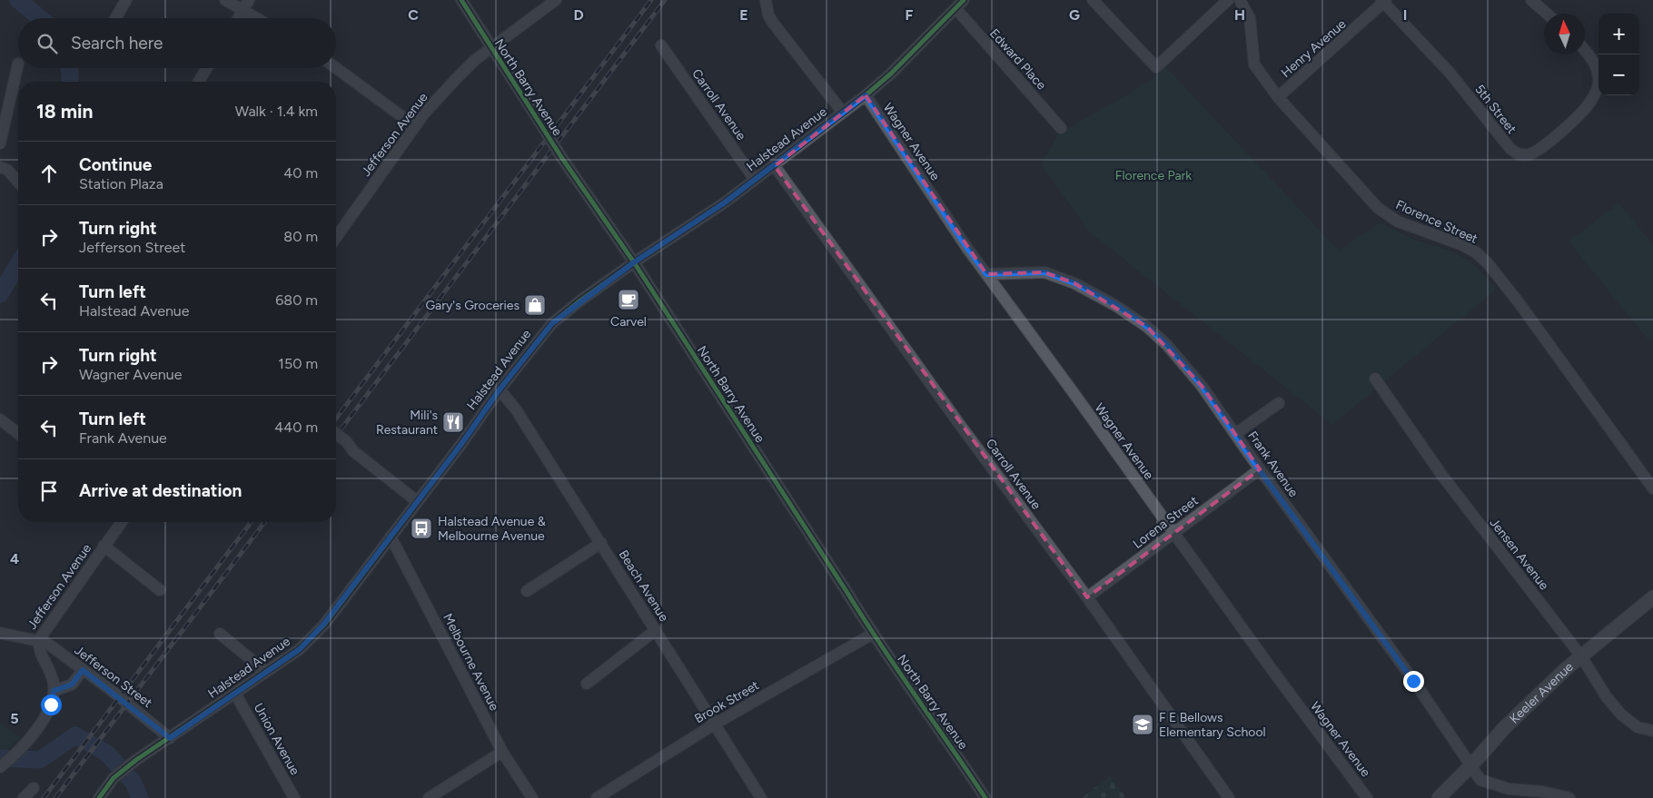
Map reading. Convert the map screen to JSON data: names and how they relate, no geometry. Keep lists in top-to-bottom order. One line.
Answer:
{"streets":{"main road":["Keeler Avenue"],"street":["Henry Avenue","Edward Place","North Barry Avenue","Carroll Avenue","5th Street","Jefferson Avenue","Halstead Avenue","Wagner Avenue","Florence Street","Frank Avenue","Lorena Street","Jensen Avenue","Beach Avenue","Melbourne Avenue","Jefferson Street","Brook Street","Union Avenue"]},"crossings":[["Henry Avenue","5th Street"],["Henry Avenue","Florence Street"],["Edward Place","Halstead Avenue"],["North Barry Avenue","Jefferson Avenue"],["North Barry Avenue","Halstead Avenue"],["North Barry Avenue","Brook Street"],["Carroll Avenue","Halstead Avenue"],["Carroll Avenue","Lorena Street"],["Jefferson Avenue","Jefferson Street"],["Halstead Avenue","Wagner Avenue"],["Halstead Avenue","Beach Avenue"],["Halstead Avenue","Melbourne Avenue"],["Halstead Avenue","Jefferson Street"],["Halstead Avenue","Union Avenue"],["Wagner Avenue","Frank Avenue"],["Wagner Avenue","Lorena Street"],["Frank Avenue","Lorena Street"],["Frank Avenue","Keeler Avenue"],["Jensen Avenue","Keeler Avenue"],["Beach Avenue","Brook Street"]],"parks":["Florence Park"],"places":{"cafe":["Carvel"],"shop":["Gary's Groceries"],"restaurant":["Mili's Restaurant"],"bus stop":["Halstead Avenue & Melbourne Avenue"],"school or university":["F E Bellows Elementary School"]},"north":"top","page":{"map_buttons":["+","−"],"search":"Search here","heading":["18 min","Walk · 1.4 km"],"list":[["Continue","Station Plaza","40 m"],["Turn right","Jefferson Street","80 m"],["Turn left","Halstead Avenue","680 m"],["Turn right","Wagner Avenue","150 m"],["Turn left","Frank Avenue","440 m"],"Arrive at destination"]},"grid":{"columns":["C","D","E","F","G","H","I"],"rows":["4","5"]}}
